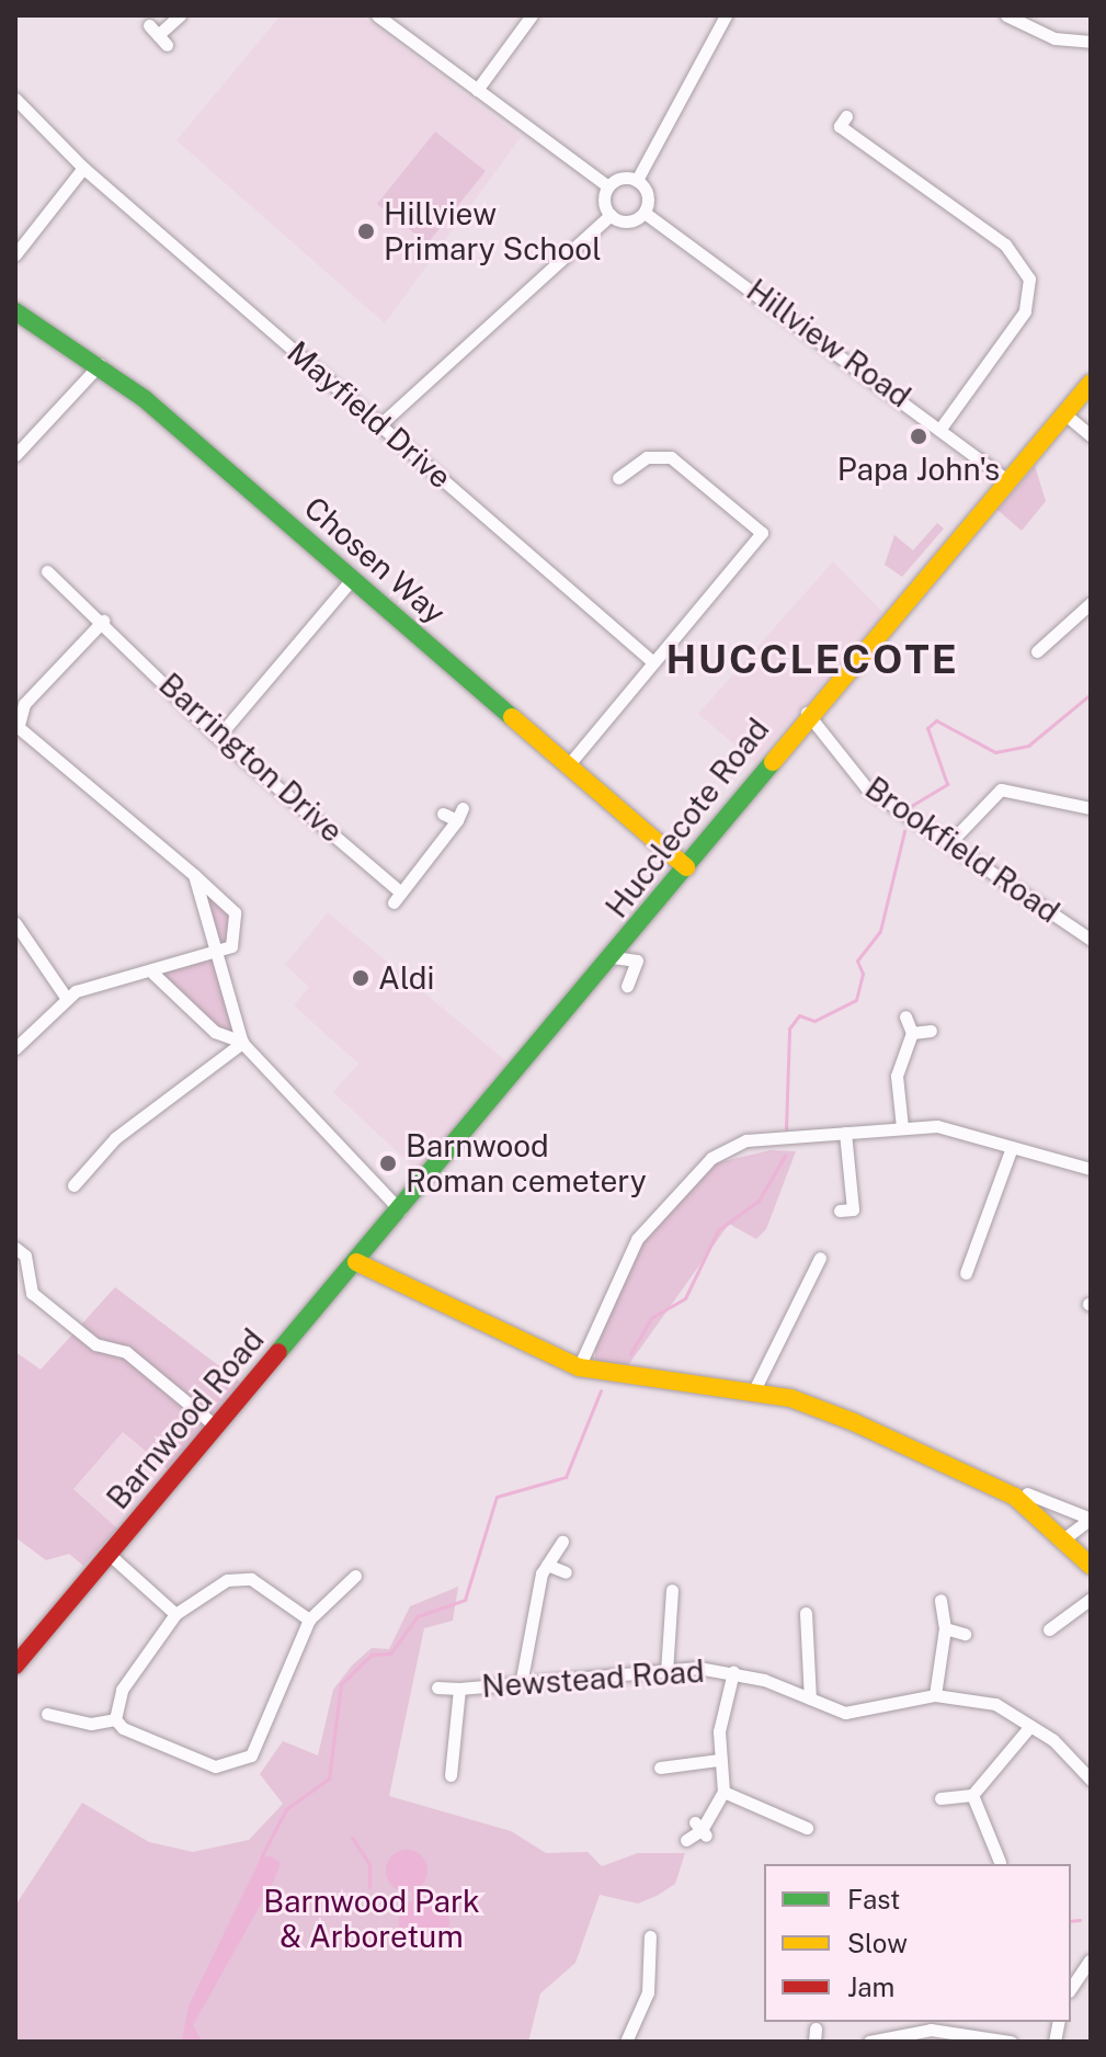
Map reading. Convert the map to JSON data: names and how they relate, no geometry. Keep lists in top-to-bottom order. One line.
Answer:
{"streets":{"street":["Hillview Road","Mayfield Drive","Chosen Way","Barrington Drive","Hucclecote Road","Brookfield Road","Barnwood Road","Newstead Road"]},"crossings":[["Hillview Road","Hucclecote Road"],["Chosen Way","Hucclecote Road"],["Hucclecote Road","Brookfield Road"],["Hucclecote Road","Barnwood Road"]],"districts":["HUCCLECOTE"],"parks":["Barnwood Park & Arboretum"],"places":["Hillview Primary School","Papa John's","Aldi","Barnwood Roman cemetery"],"legend":["Fast","Slow","Jam"]}
